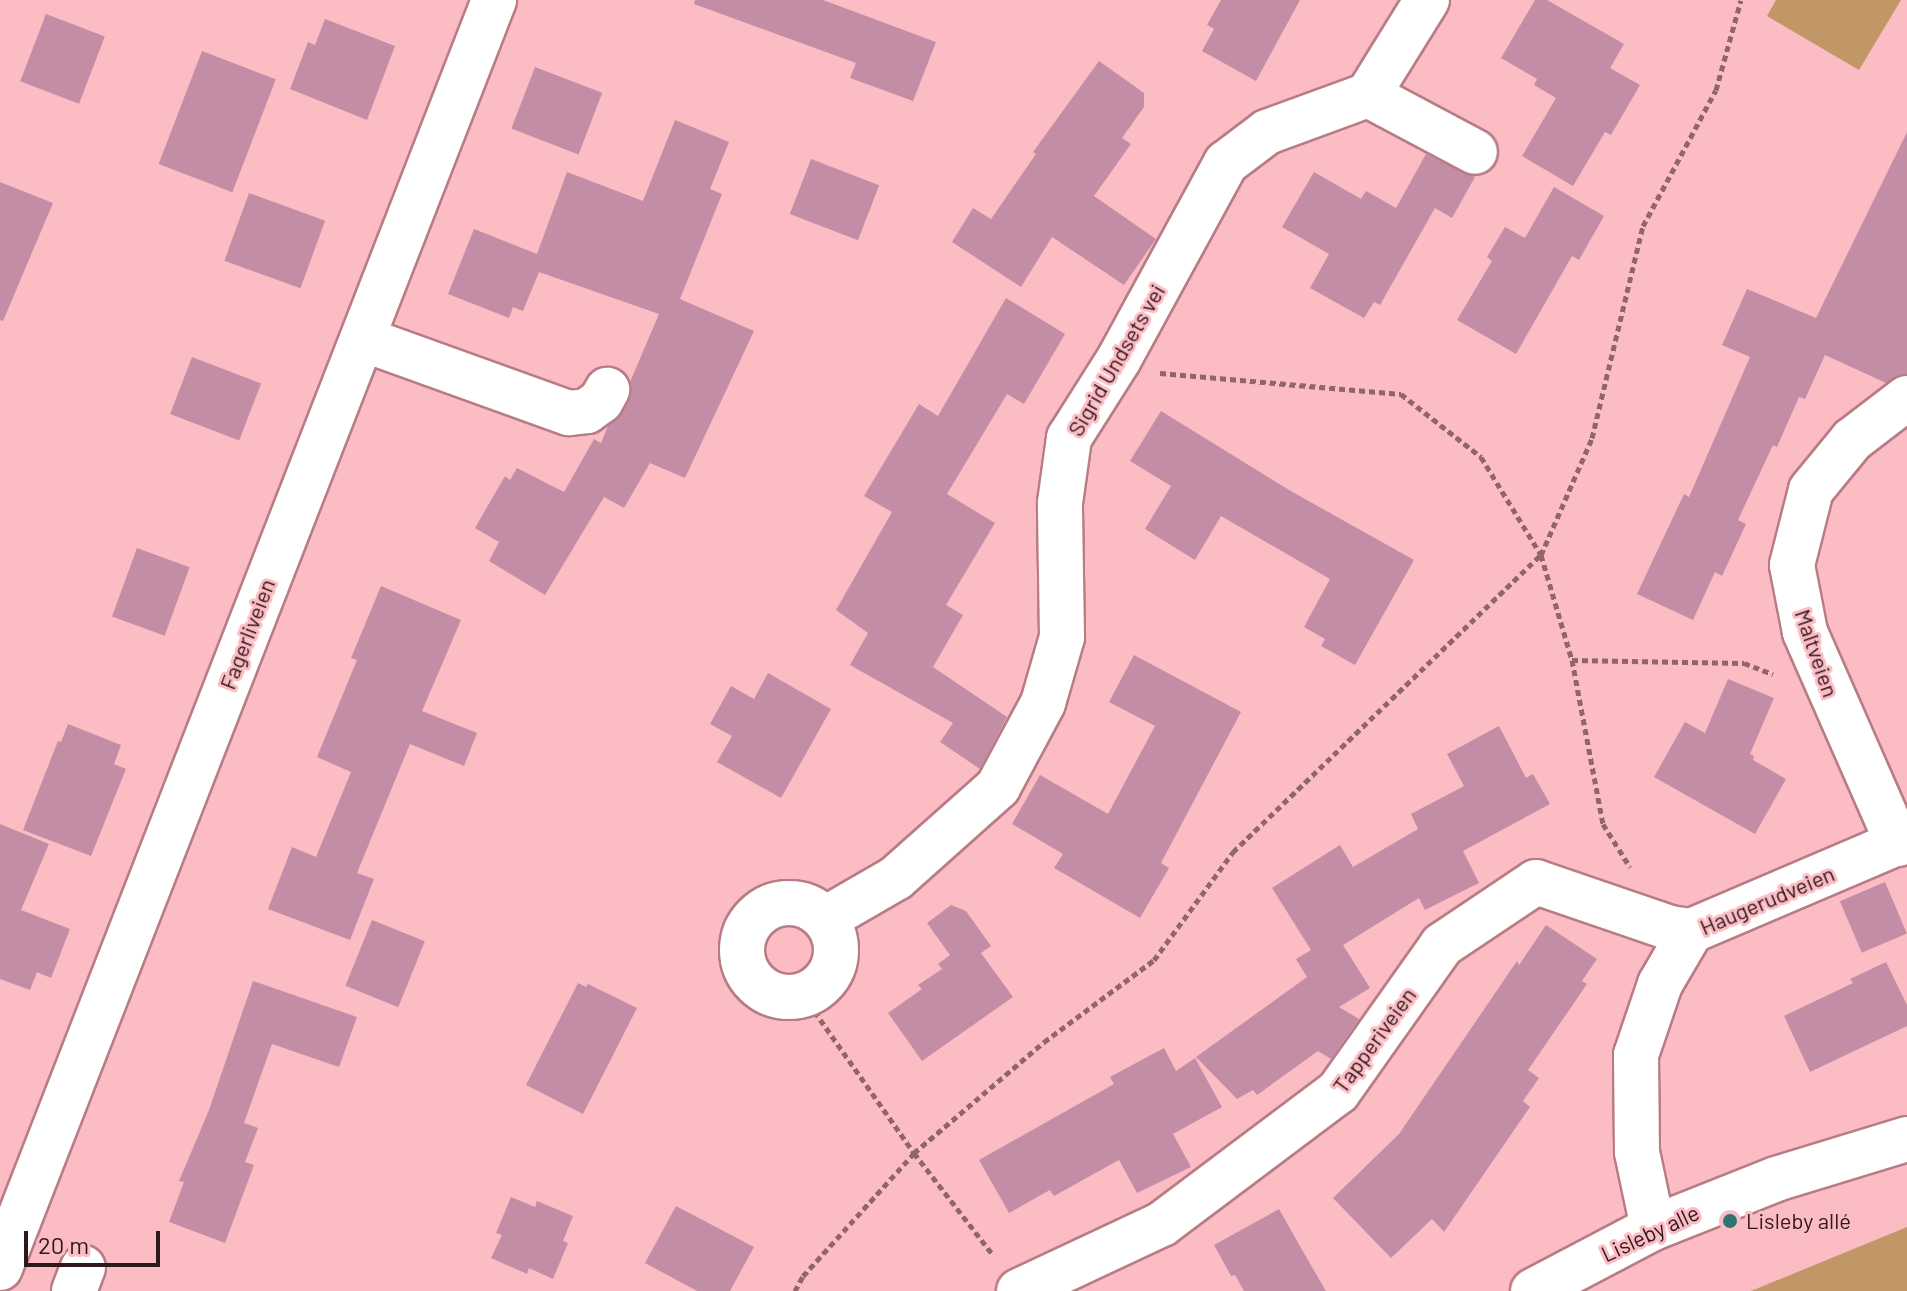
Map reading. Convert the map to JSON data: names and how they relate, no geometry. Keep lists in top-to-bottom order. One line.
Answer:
{"streets":{"street":["Sigrid Undsets vei","Fagerliveien","Maltveien","Haugerudveien","Tapperiveien","Lisleby alle"]},"crossings":[["Maltveien","Haugerudveien"],["Haugerudveien","Tapperiveien"],["Haugerudveien","Lisleby alle"]],"places":["Lisleby allé"],"scale_bar":"20 m"}
